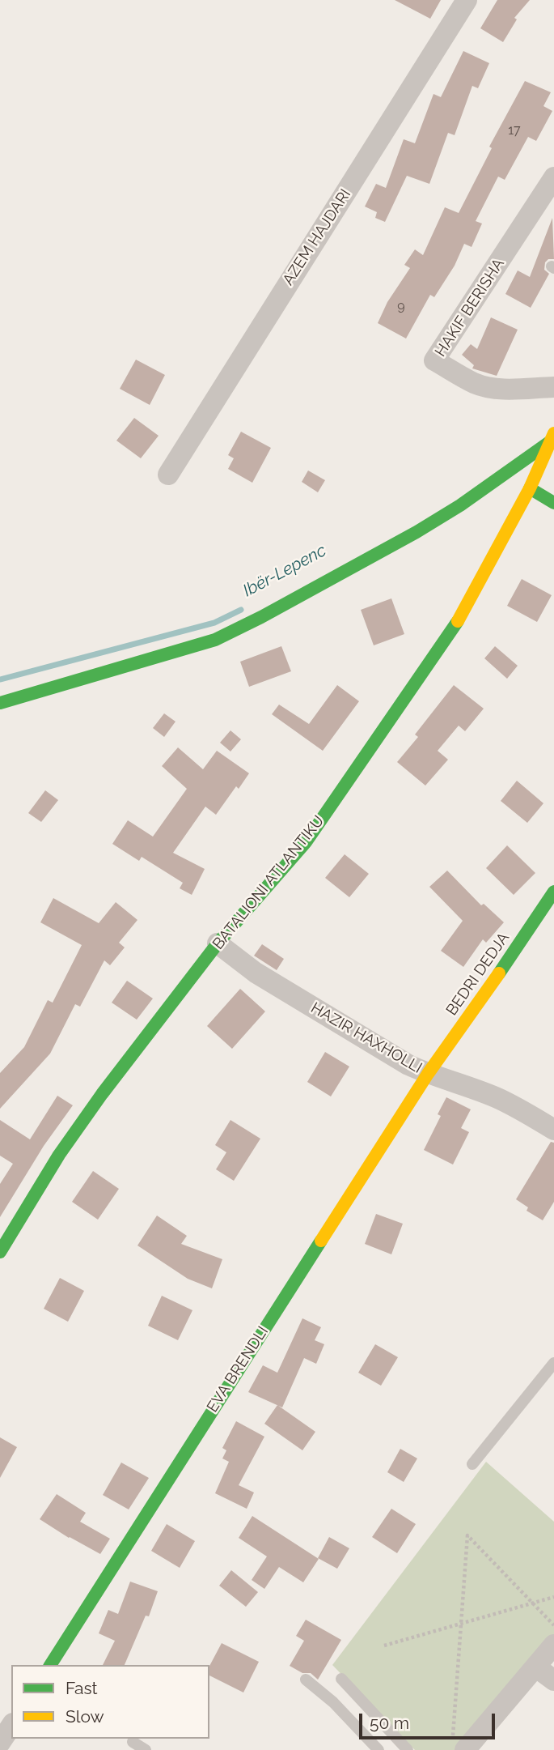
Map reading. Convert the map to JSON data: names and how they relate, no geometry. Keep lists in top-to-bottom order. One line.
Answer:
{"streets":{"street":["AZEM HAJDARI","HAKIF BERISHA","BATALIONI ATLANTIKU","BEDRI DEDJA","HAZIR HAXHOLLI","EVA BRENDLI"]},"crossings":[["BATALIONI ATLANTIKU","HAZIR HAXHOLLI"],["BEDRI DEDJA","HAZIR HAXHOLLI"],["BEDRI DEDJA","EVA BRENDLI"],["HAZIR HAXHOLLI","EVA BRENDLI"]],"water":["Ibër-Lepenc"],"house_numbers":["17","9"],"legend":["Fast","Slow"],"scale_bar":"50 m"}
